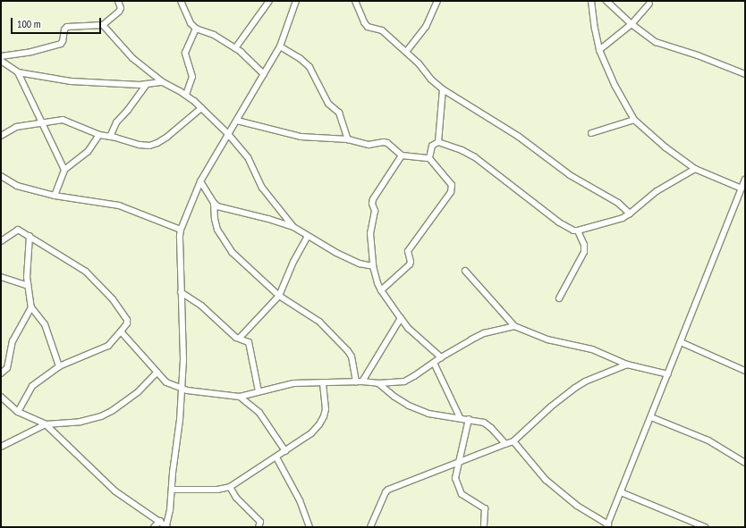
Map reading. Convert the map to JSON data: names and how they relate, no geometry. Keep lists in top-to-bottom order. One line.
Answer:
{"scale_bar":"100 m"}
